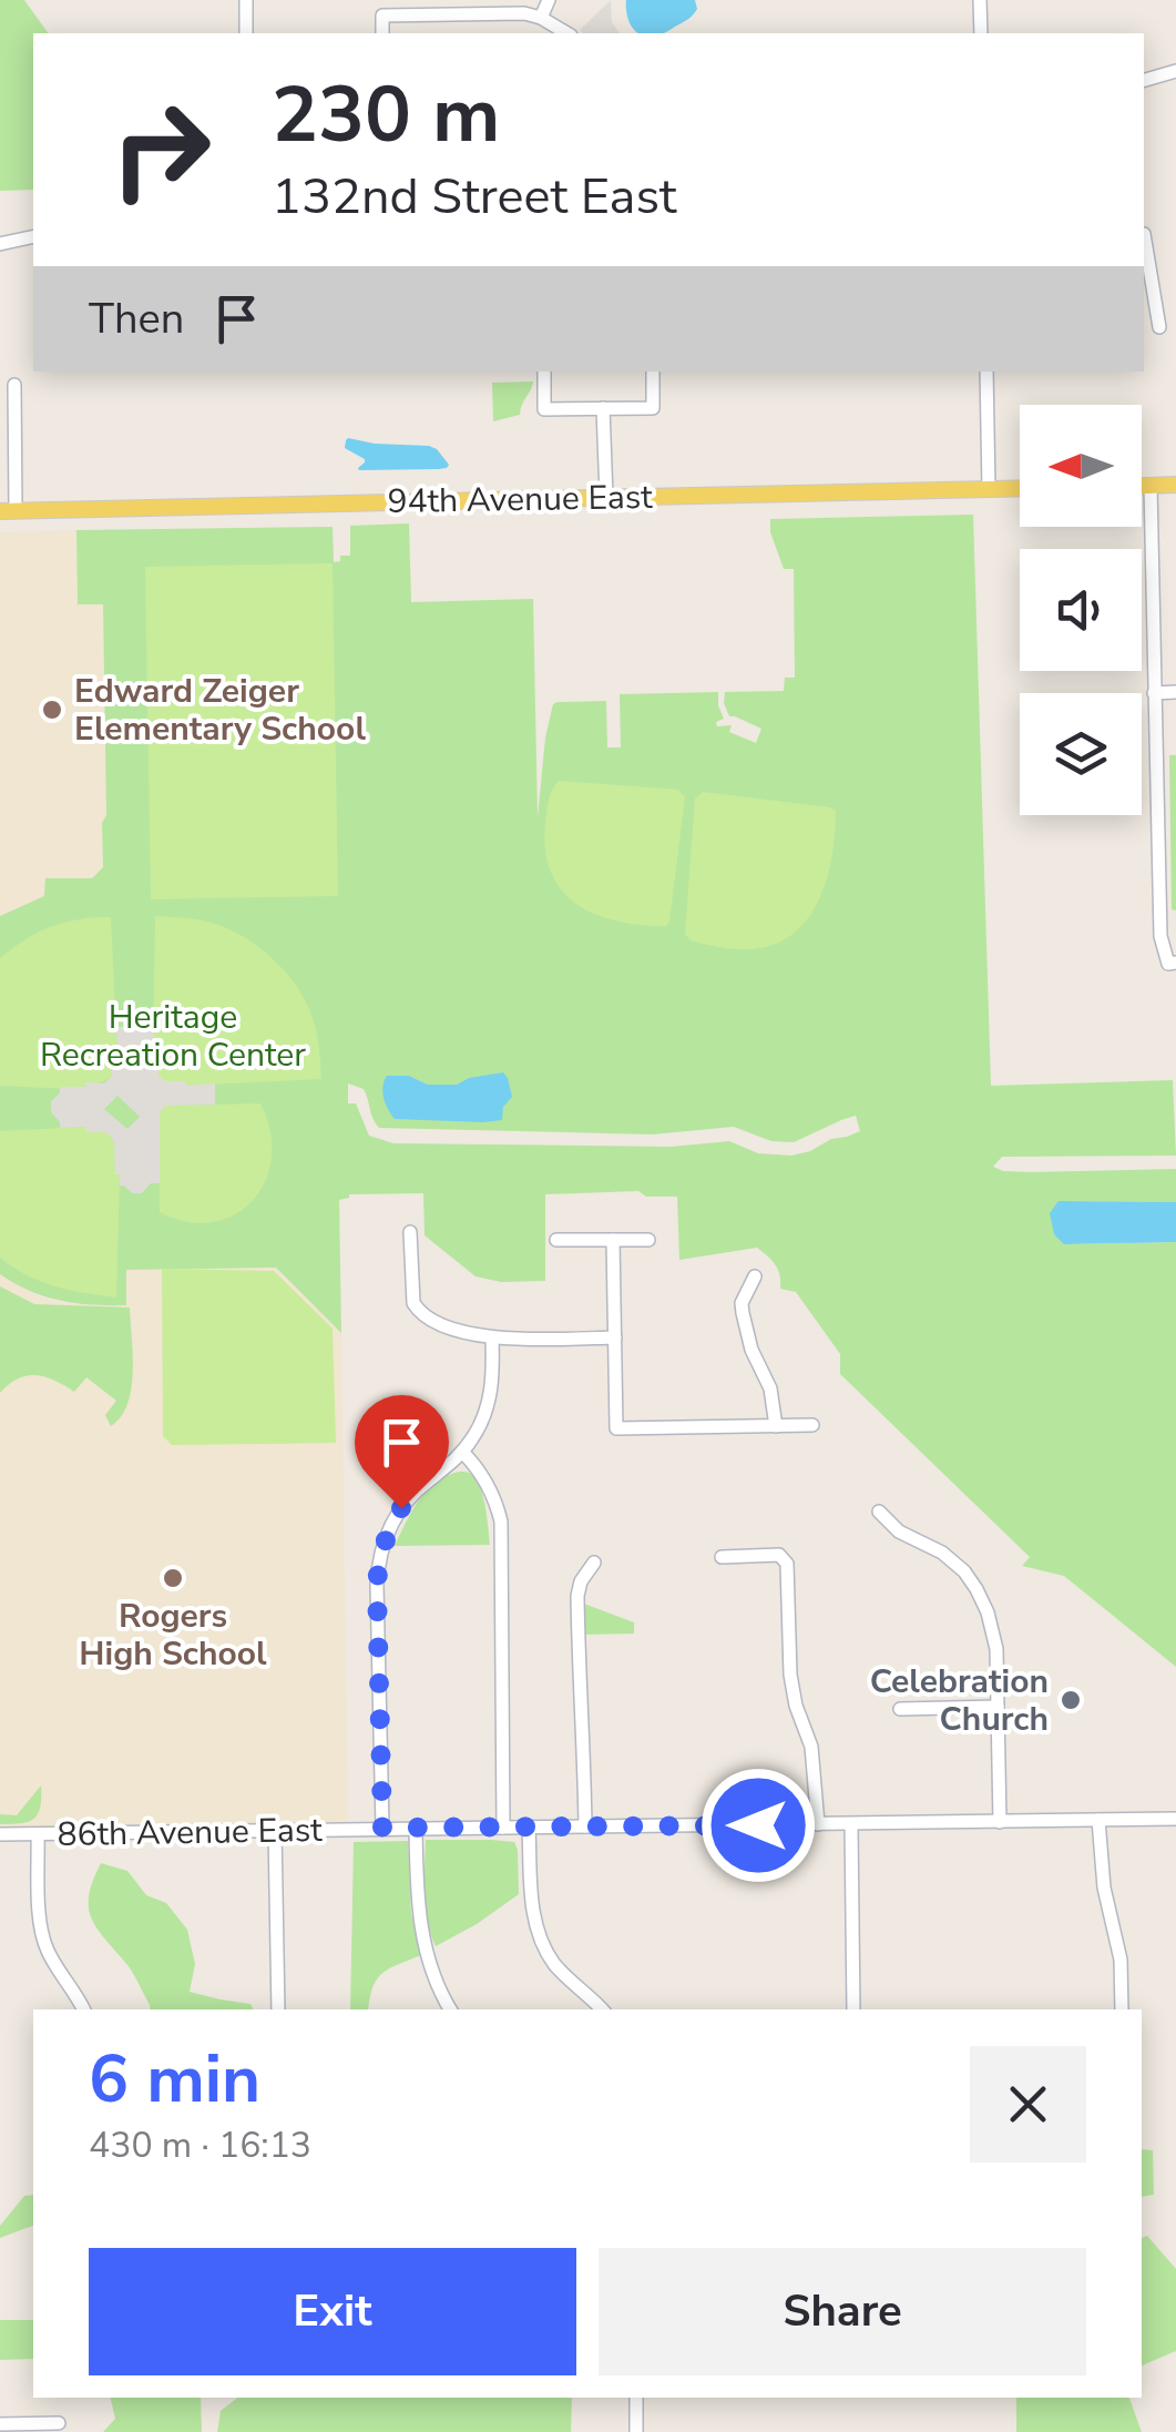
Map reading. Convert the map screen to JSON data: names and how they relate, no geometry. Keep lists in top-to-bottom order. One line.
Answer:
{"streets":{"main road":["94th Avenue East"],"street":["86th Avenue East"]},"parks":["Heritage Recreation Center"],"places":["Edward Zeiger Elementary School","Rogers High School","Celebration Church"],"north":"left","page":{"turn":["230 m","132nd Street East"],"then":"Then","heading":["6 min","430 m · 16:13"],"buttons":["Exit","Share"]}}
